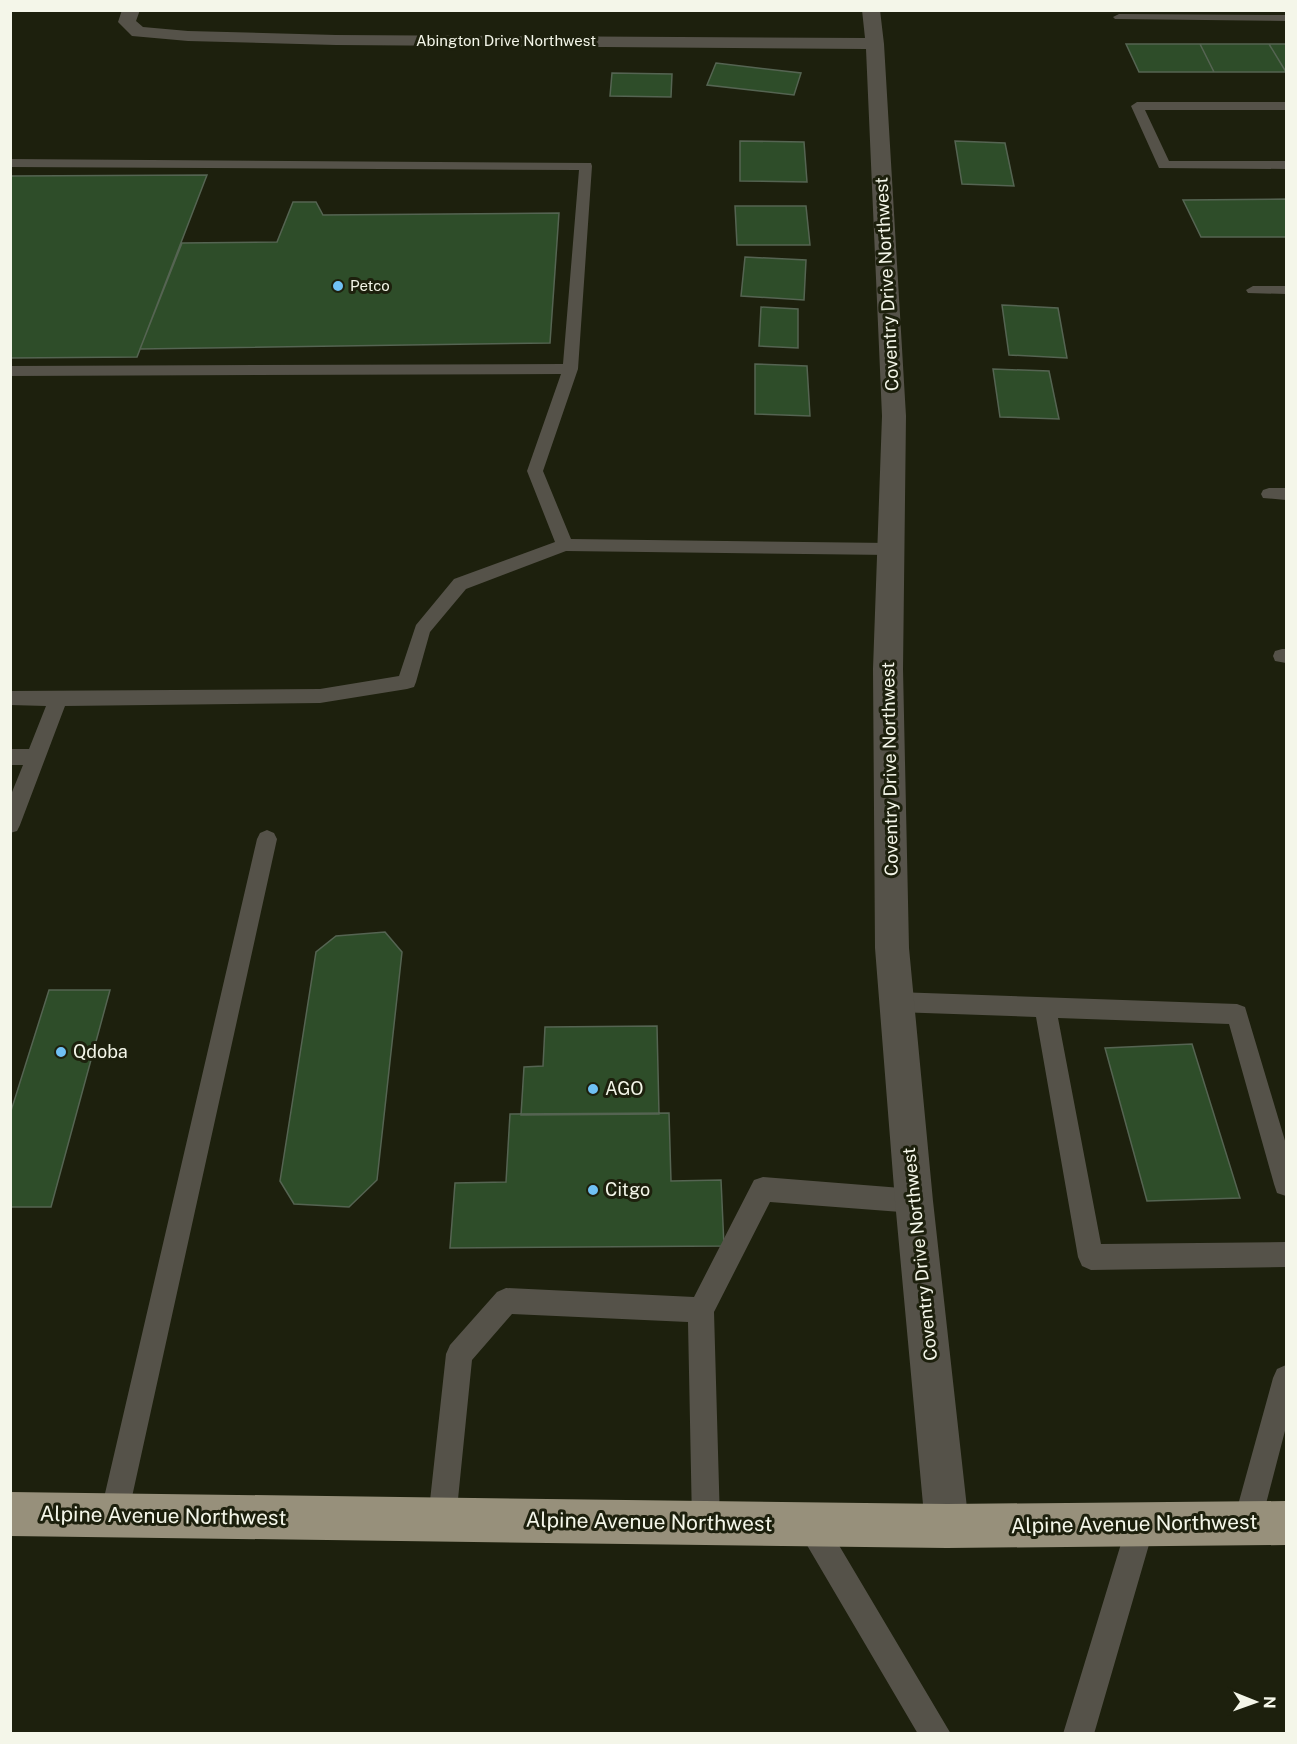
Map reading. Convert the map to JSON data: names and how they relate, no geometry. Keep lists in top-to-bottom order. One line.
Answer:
{"streets":{"highway":["Alpine Avenue Northwest"],"street":["Abington Drive Northwest","Coventry Drive Northwest"]},"crossings":[["Abington Drive Northwest","Coventry Drive Northwest"],["Coventry Drive Northwest","Alpine Avenue Northwest"]],"places":["Petco","Qdoba","AGO","Citgo"],"north":"right"}
